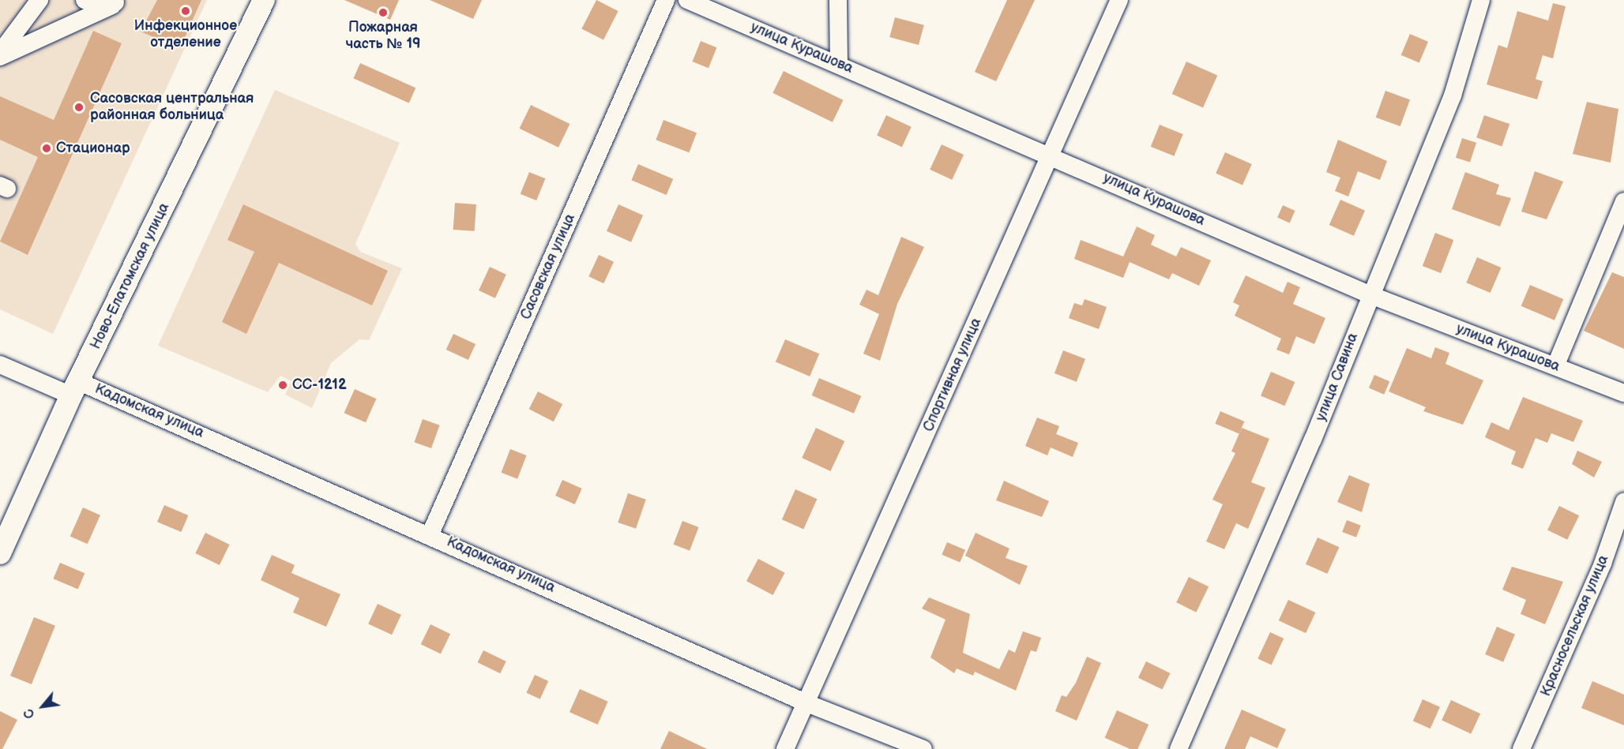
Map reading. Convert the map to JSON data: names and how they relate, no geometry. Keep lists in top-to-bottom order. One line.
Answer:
{"streets":{"main road":["Ново-Елатомская улица"],"street":["улица Курашова","Сасовская улица","Спортивная улица","улица Савина","Кадомская улица","Красносельская улица"]},"crossings":[["улица Курашова","Спортивная улица"],["улица Курашова","улица Савина"],["Сасовская улица","Кадомская улица"],["Ново-Елатомская улица","Кадомская улица"],["Спортивная улица","Кадомская улица"]],"places":["Инфекционное отделение","Пожарная часть № 19","Сасовская центральная районная больница","Стационар","СС-1212"],"north":"bottom left"}
